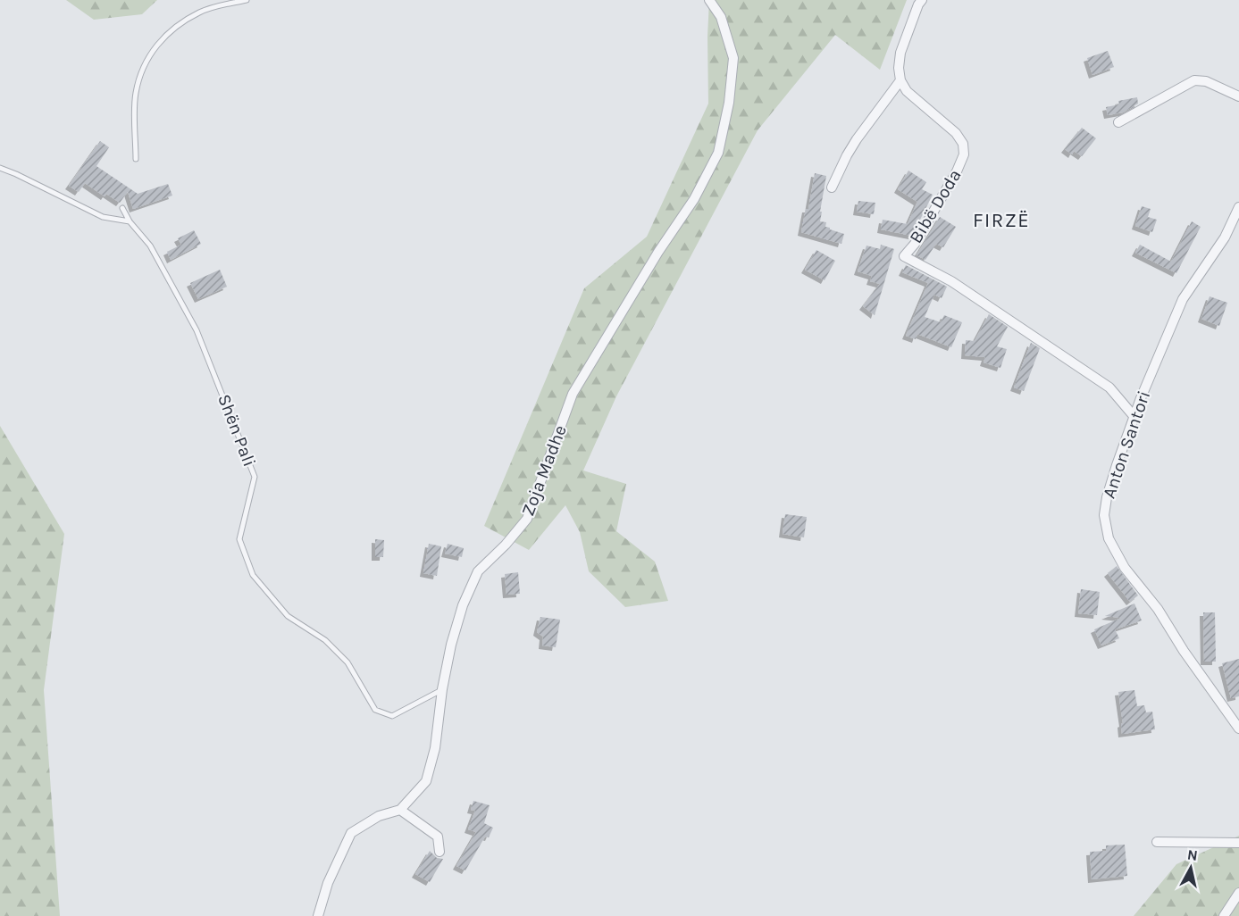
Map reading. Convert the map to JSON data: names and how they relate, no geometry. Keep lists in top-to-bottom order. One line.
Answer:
{"streets":{"street":["Bibë Doda","Anton Santori","Zoja Madhe"],"lane":["Shën Pali"]},"crossings":[["Bibë Doda","Anton Santori"],["Shën Pali","Zoja Madhe"]],"districts":["FIRZË"],"north":"top"}
